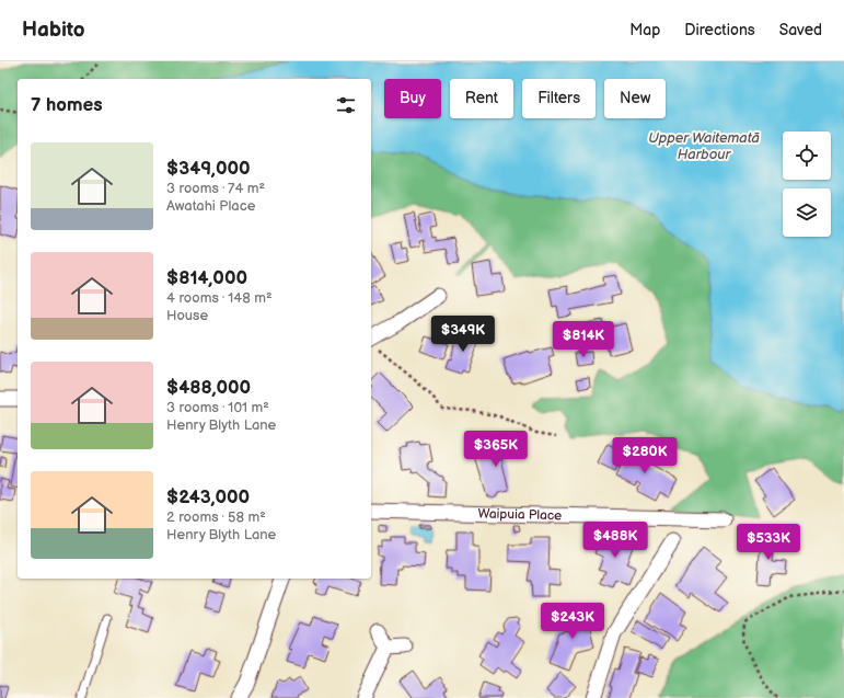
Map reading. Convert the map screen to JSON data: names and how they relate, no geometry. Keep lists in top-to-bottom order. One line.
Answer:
{"streets":{"street":["Waipuia Place"]},"water":["Upper Waitematā Harbour"],"page":{"header":"Habito","nav":["Map","Directions","Saved"],"chip":["Buy","Rent","Filters","New"],"heading":"7 homes","list":[{"name":"$349,000","note":"3 rooms · 74 m² · Awatahi Place"},{"name":"$814,000","note":"4 rooms · 148 m² · House"},{"name":"$488,000","note":"3 rooms · 101 m² · Henry Blyth Lane"},{"name":"$243,000","note":"2 rooms · 58 m² · Henry Blyth Lane"}],"price":["$349K","$814K","$365K","$280K","$488K","$533K","$243K"]}}
